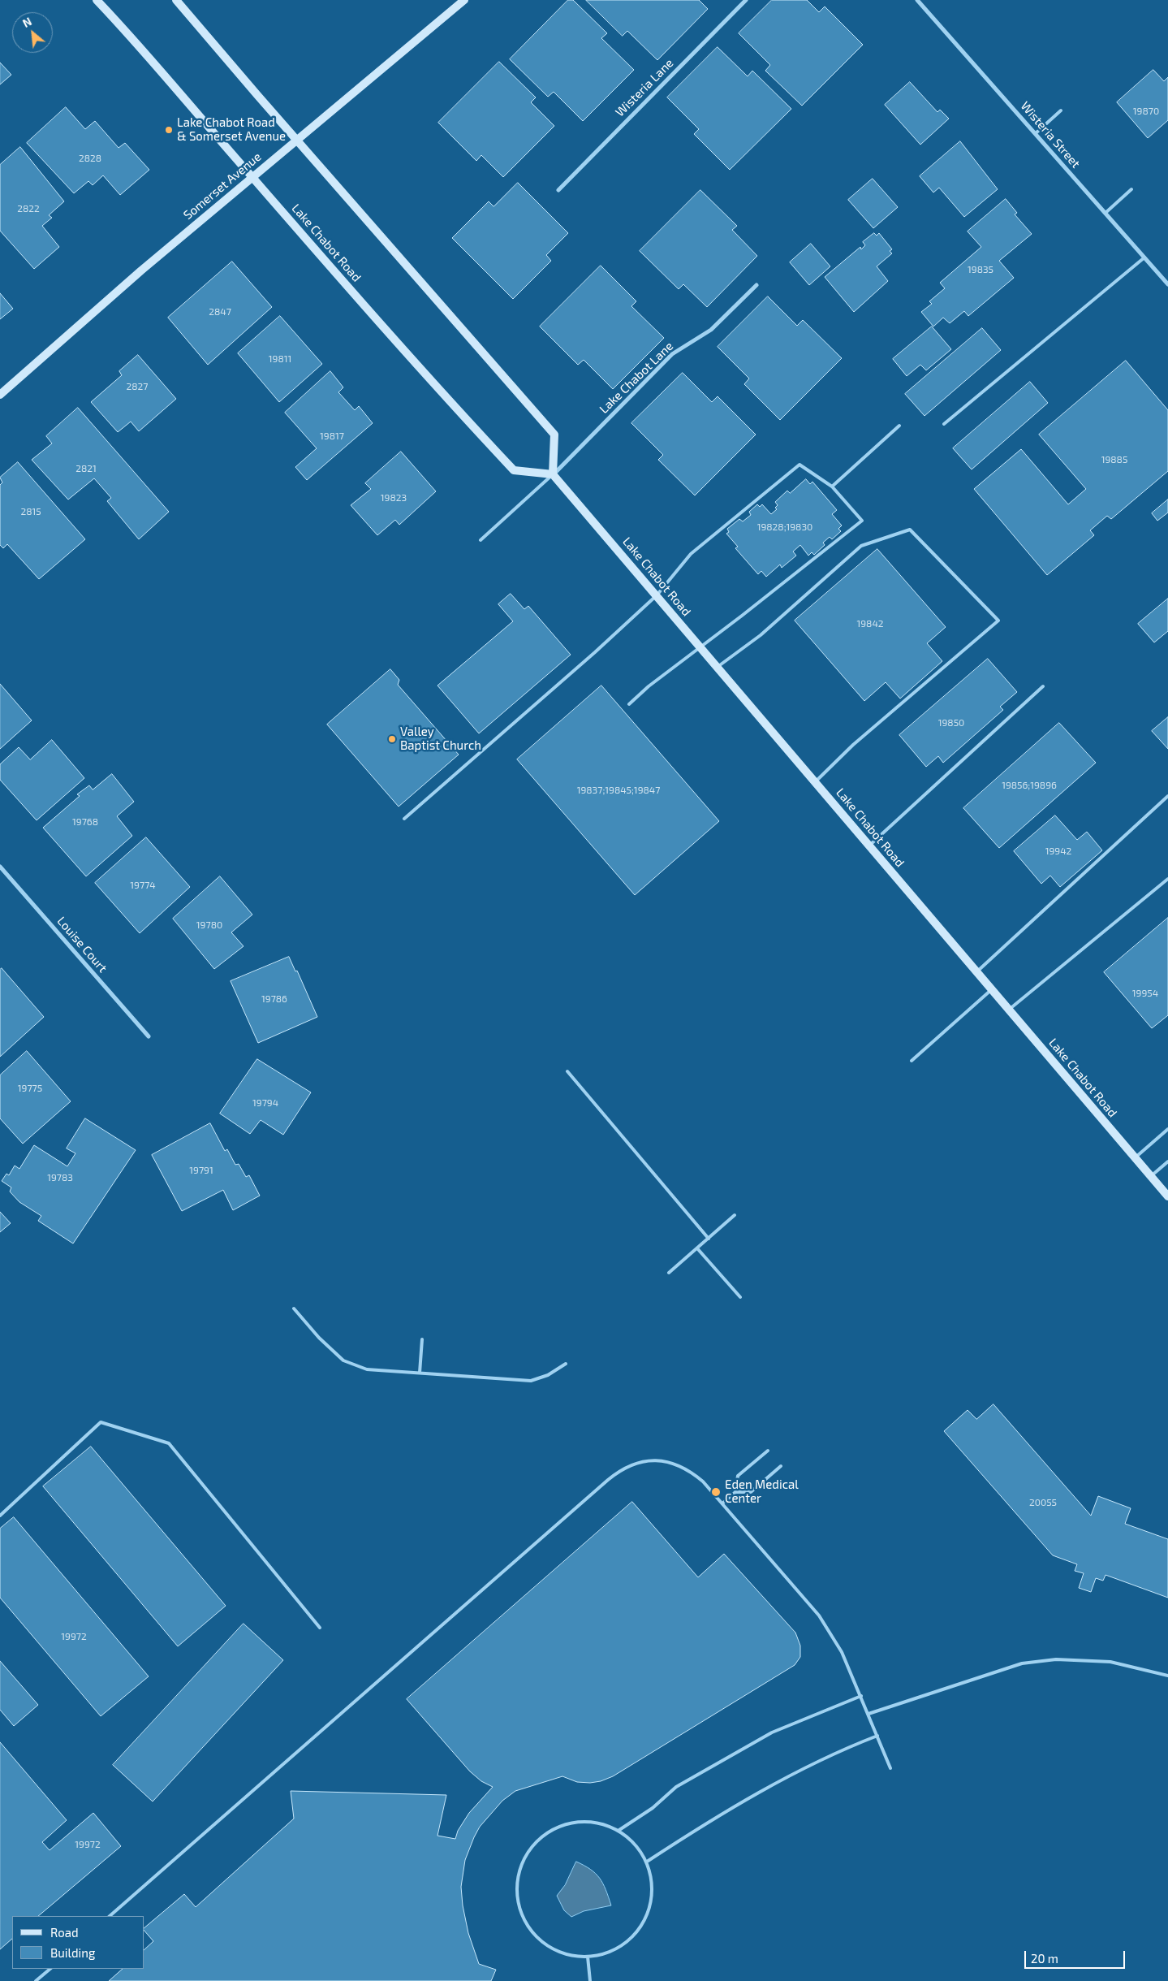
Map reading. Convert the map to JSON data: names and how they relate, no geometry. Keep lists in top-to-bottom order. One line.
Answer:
{"streets":{"main road":["Somerset Avenue","Lake Chabot Road"],"street":["Wisteria Lane","Wisteria Street","Lake Chabot Lane","Louise Court"]},"crossings":[["Somerset Avenue","Lake Chabot Road"],["Lake Chabot Road","Lake Chabot Lane"]],"places":["Lake Chabot Road & Somerset Avenue","Valley Baptist Church","Eden Medical Center"],"house_numbers":["19870","2828","2822","19835","2847","19811","2827","19817","19885","2821","19823","2815","19828;19830","19842","19850","19856;19896","19837;19845;19847","19768","19942","19774","19780","19954","19786","19775","19794","19791","19783","20055","19972","19972"],"legend":["Road","Building"],"scale_bar":"20 m","north":"top left"}
